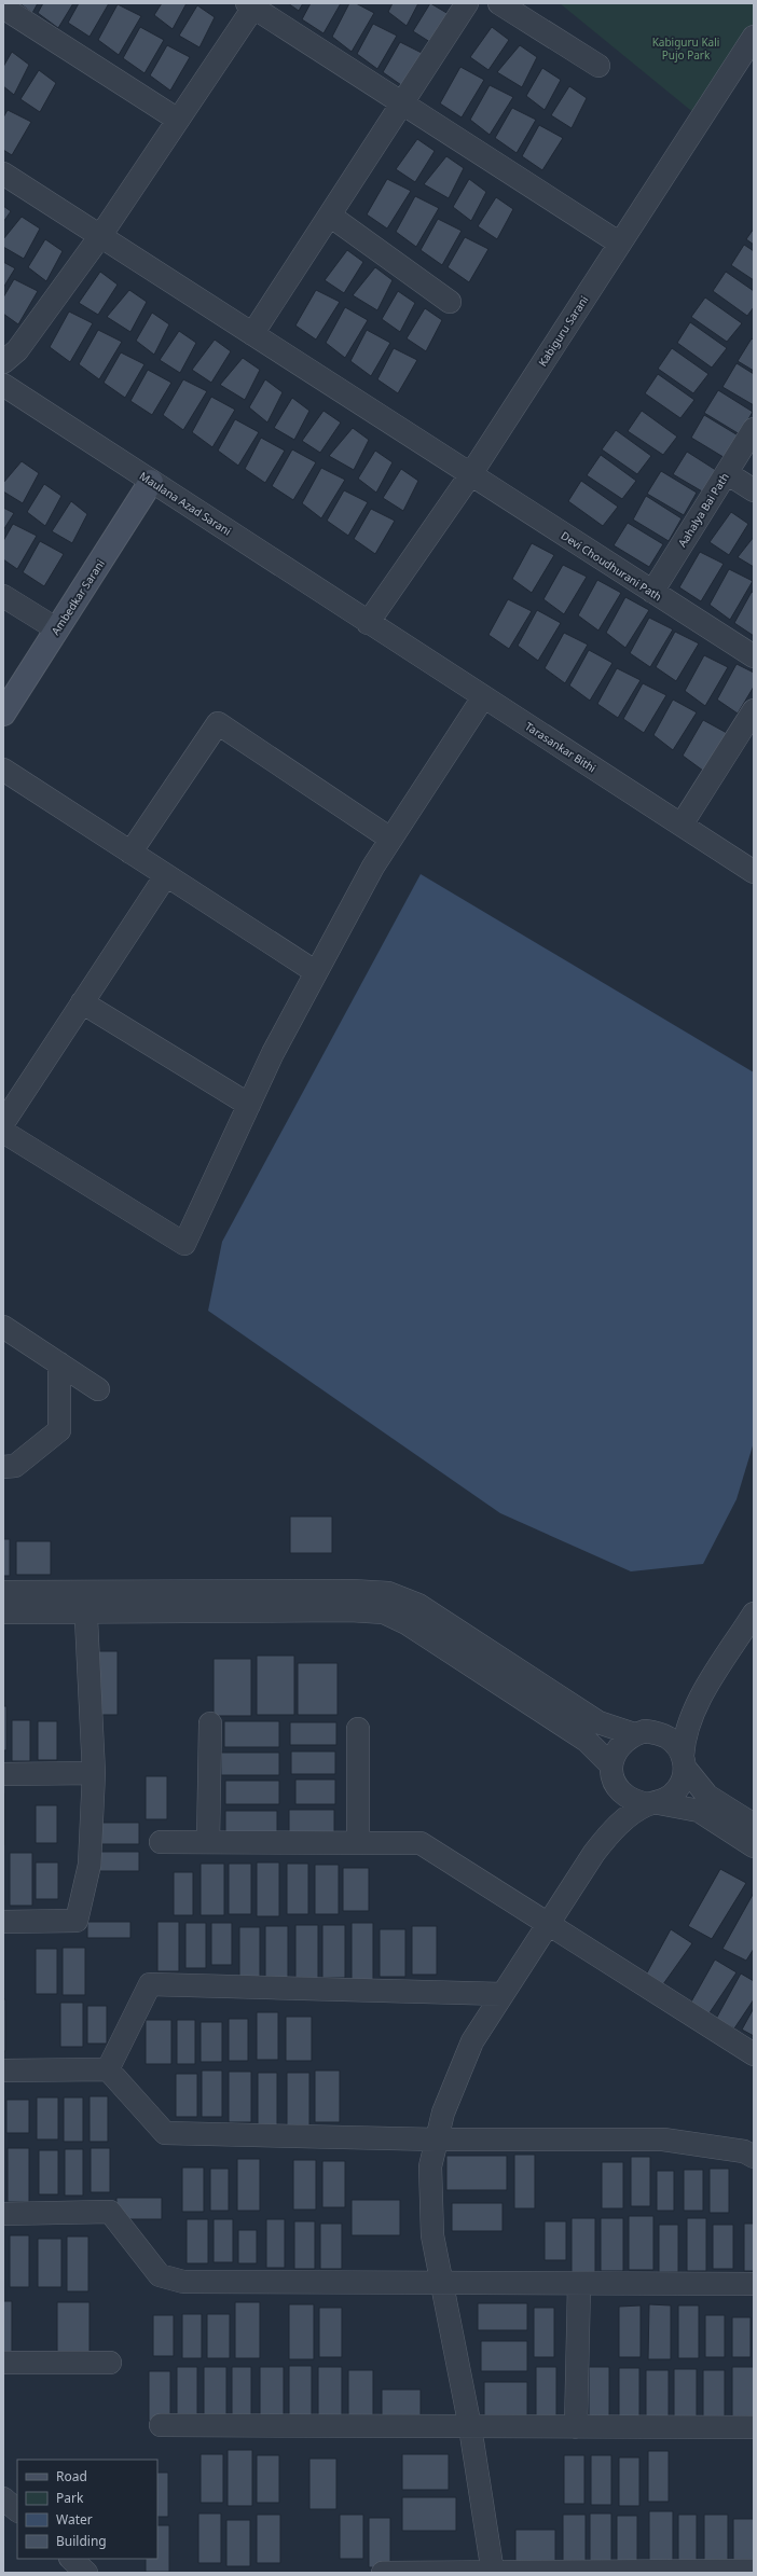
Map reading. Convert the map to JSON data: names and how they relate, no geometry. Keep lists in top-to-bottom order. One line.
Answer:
{"streets":{"street":["Kabiguru Sarani","Maulana Azad Sarani","Aahalya Bai Path","Devi Choudhurani Path","Ambedkar Sarani","Tarasankar Bithi"]},"crossings":[["Kabiguru Sarani","Maulana Azad Sarani"],["Kabiguru Sarani","Devi Choudhurani Path"],["Kabiguru Sarani","Tarasankar Bithi"],["Maulana Azad Sarani","Ambedkar Sarani"],["Maulana Azad Sarani","Tarasankar Bithi"],["Aahalya Bai Path","Devi Choudhurani Path"]],"parks":["Kabiguru Kali Pujo Park"],"legend":["Road","Park","Water","Building"]}
